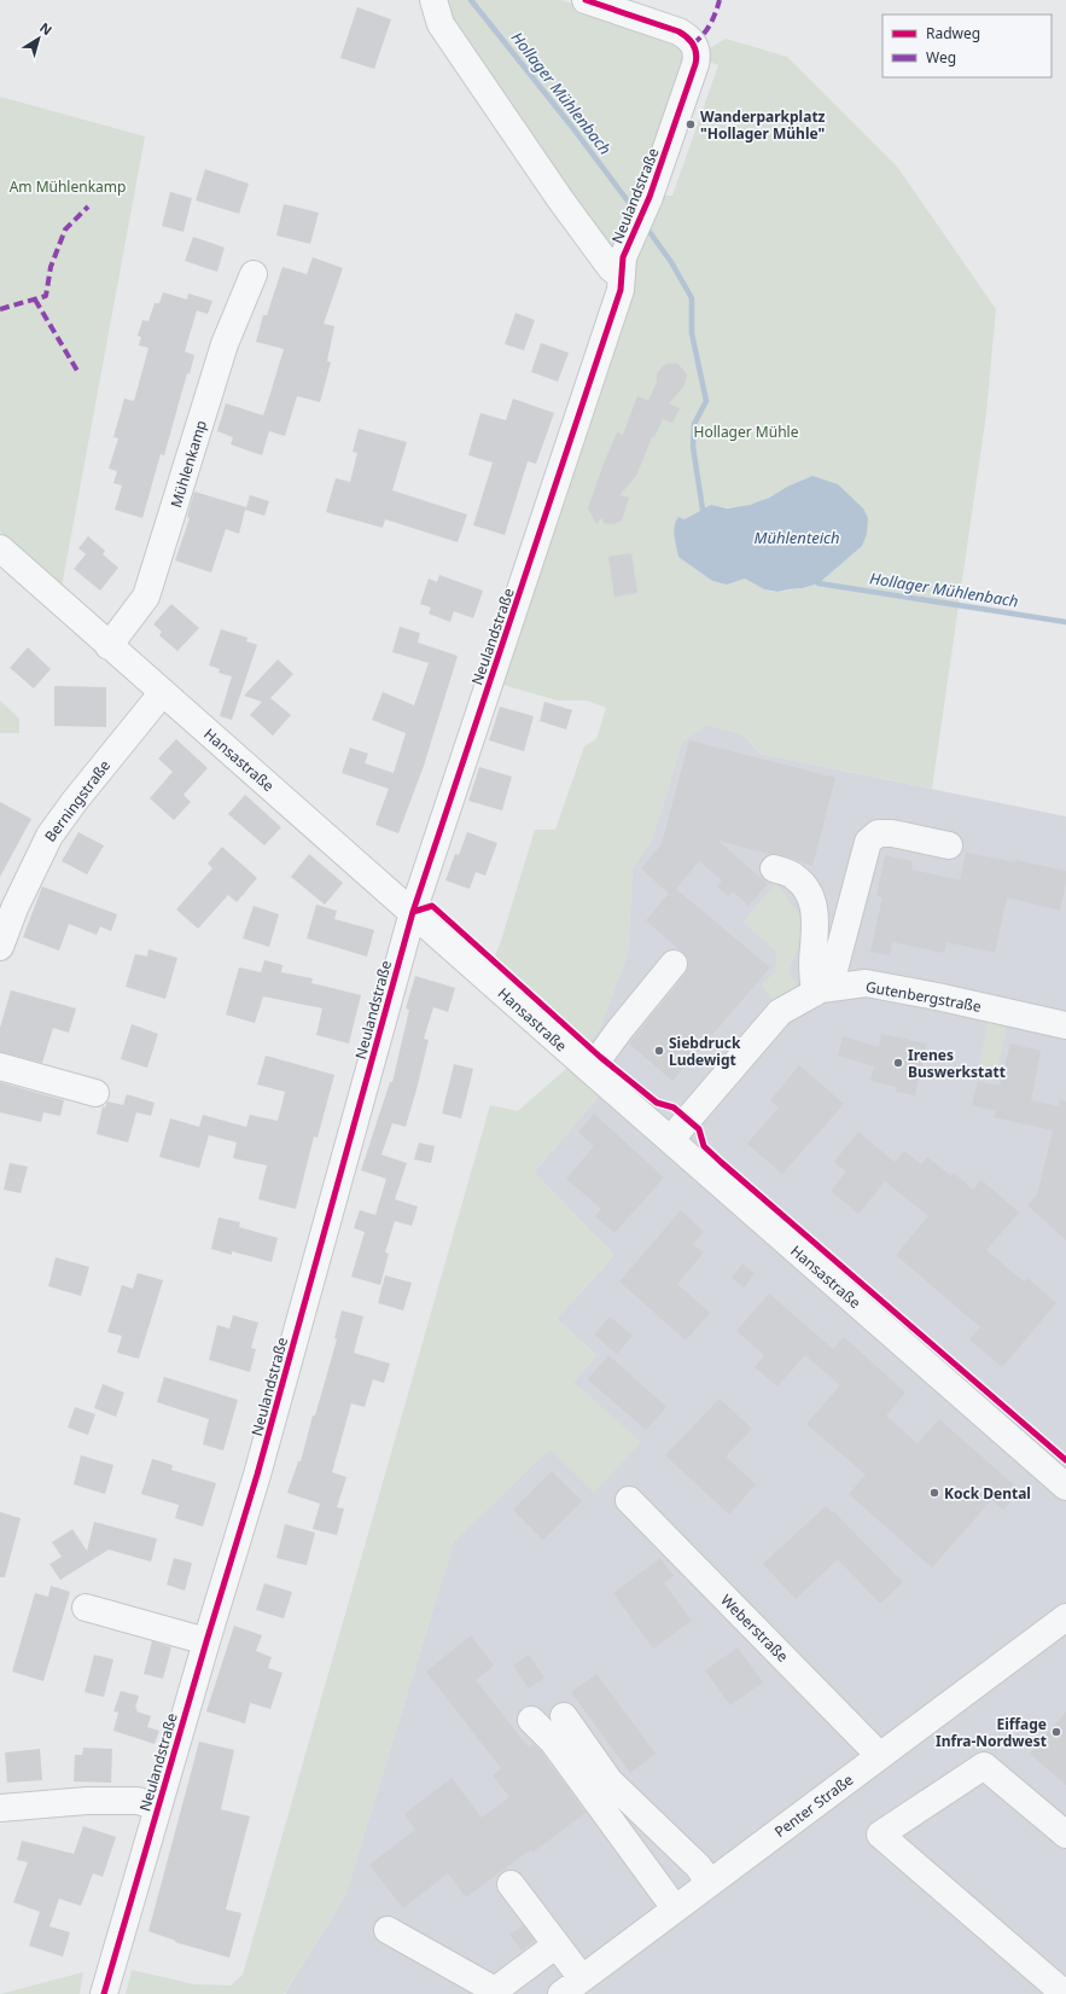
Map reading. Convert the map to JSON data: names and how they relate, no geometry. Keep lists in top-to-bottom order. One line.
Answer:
{"streets":{"street":["Neulandstraße","Mühlenkamp","Hansastraße","Berningstraße","Gutenbergstraße","Weberstraße","Penter Straße"]},"crossings":[["Neulandstraße","Hansastraße"],["Mühlenkamp","Hansastraße"],["Hansastraße","Berningstraße"],["Hansastraße","Gutenbergstraße"],["Weberstraße","Penter Straße"]],"water":["Hollager Mühlenbach","Mühlenteich"],"parks":["Am Mühlenkamp","Hollager Mühle"],"places":["Wanderparkplatz \"Hollager Mühle\"","Siebdruck Ludewigt","Irenes Buswerkstatt","Kock Dental","Eiffage Infra-Nordwest"],"legend":["Radweg","Weg"],"north":"top right"}
